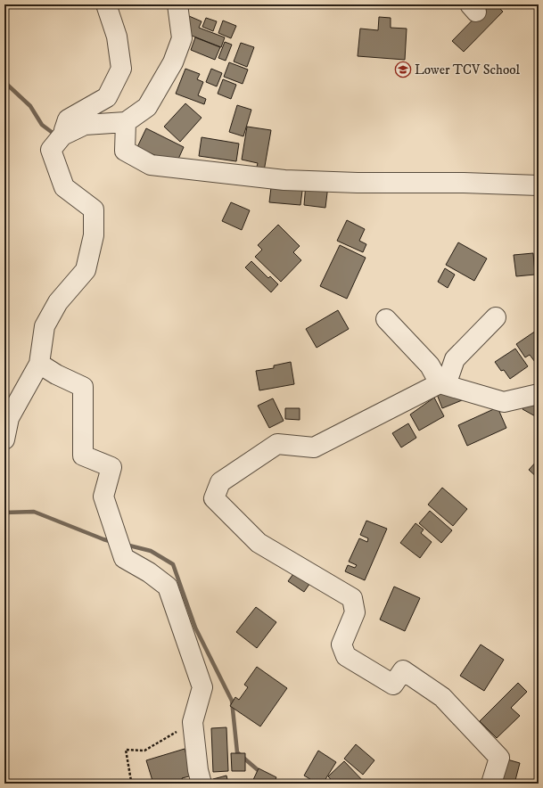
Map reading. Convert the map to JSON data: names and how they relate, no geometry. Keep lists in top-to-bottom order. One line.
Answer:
{"places":{"school or university":["Lower TCV School"]}}
